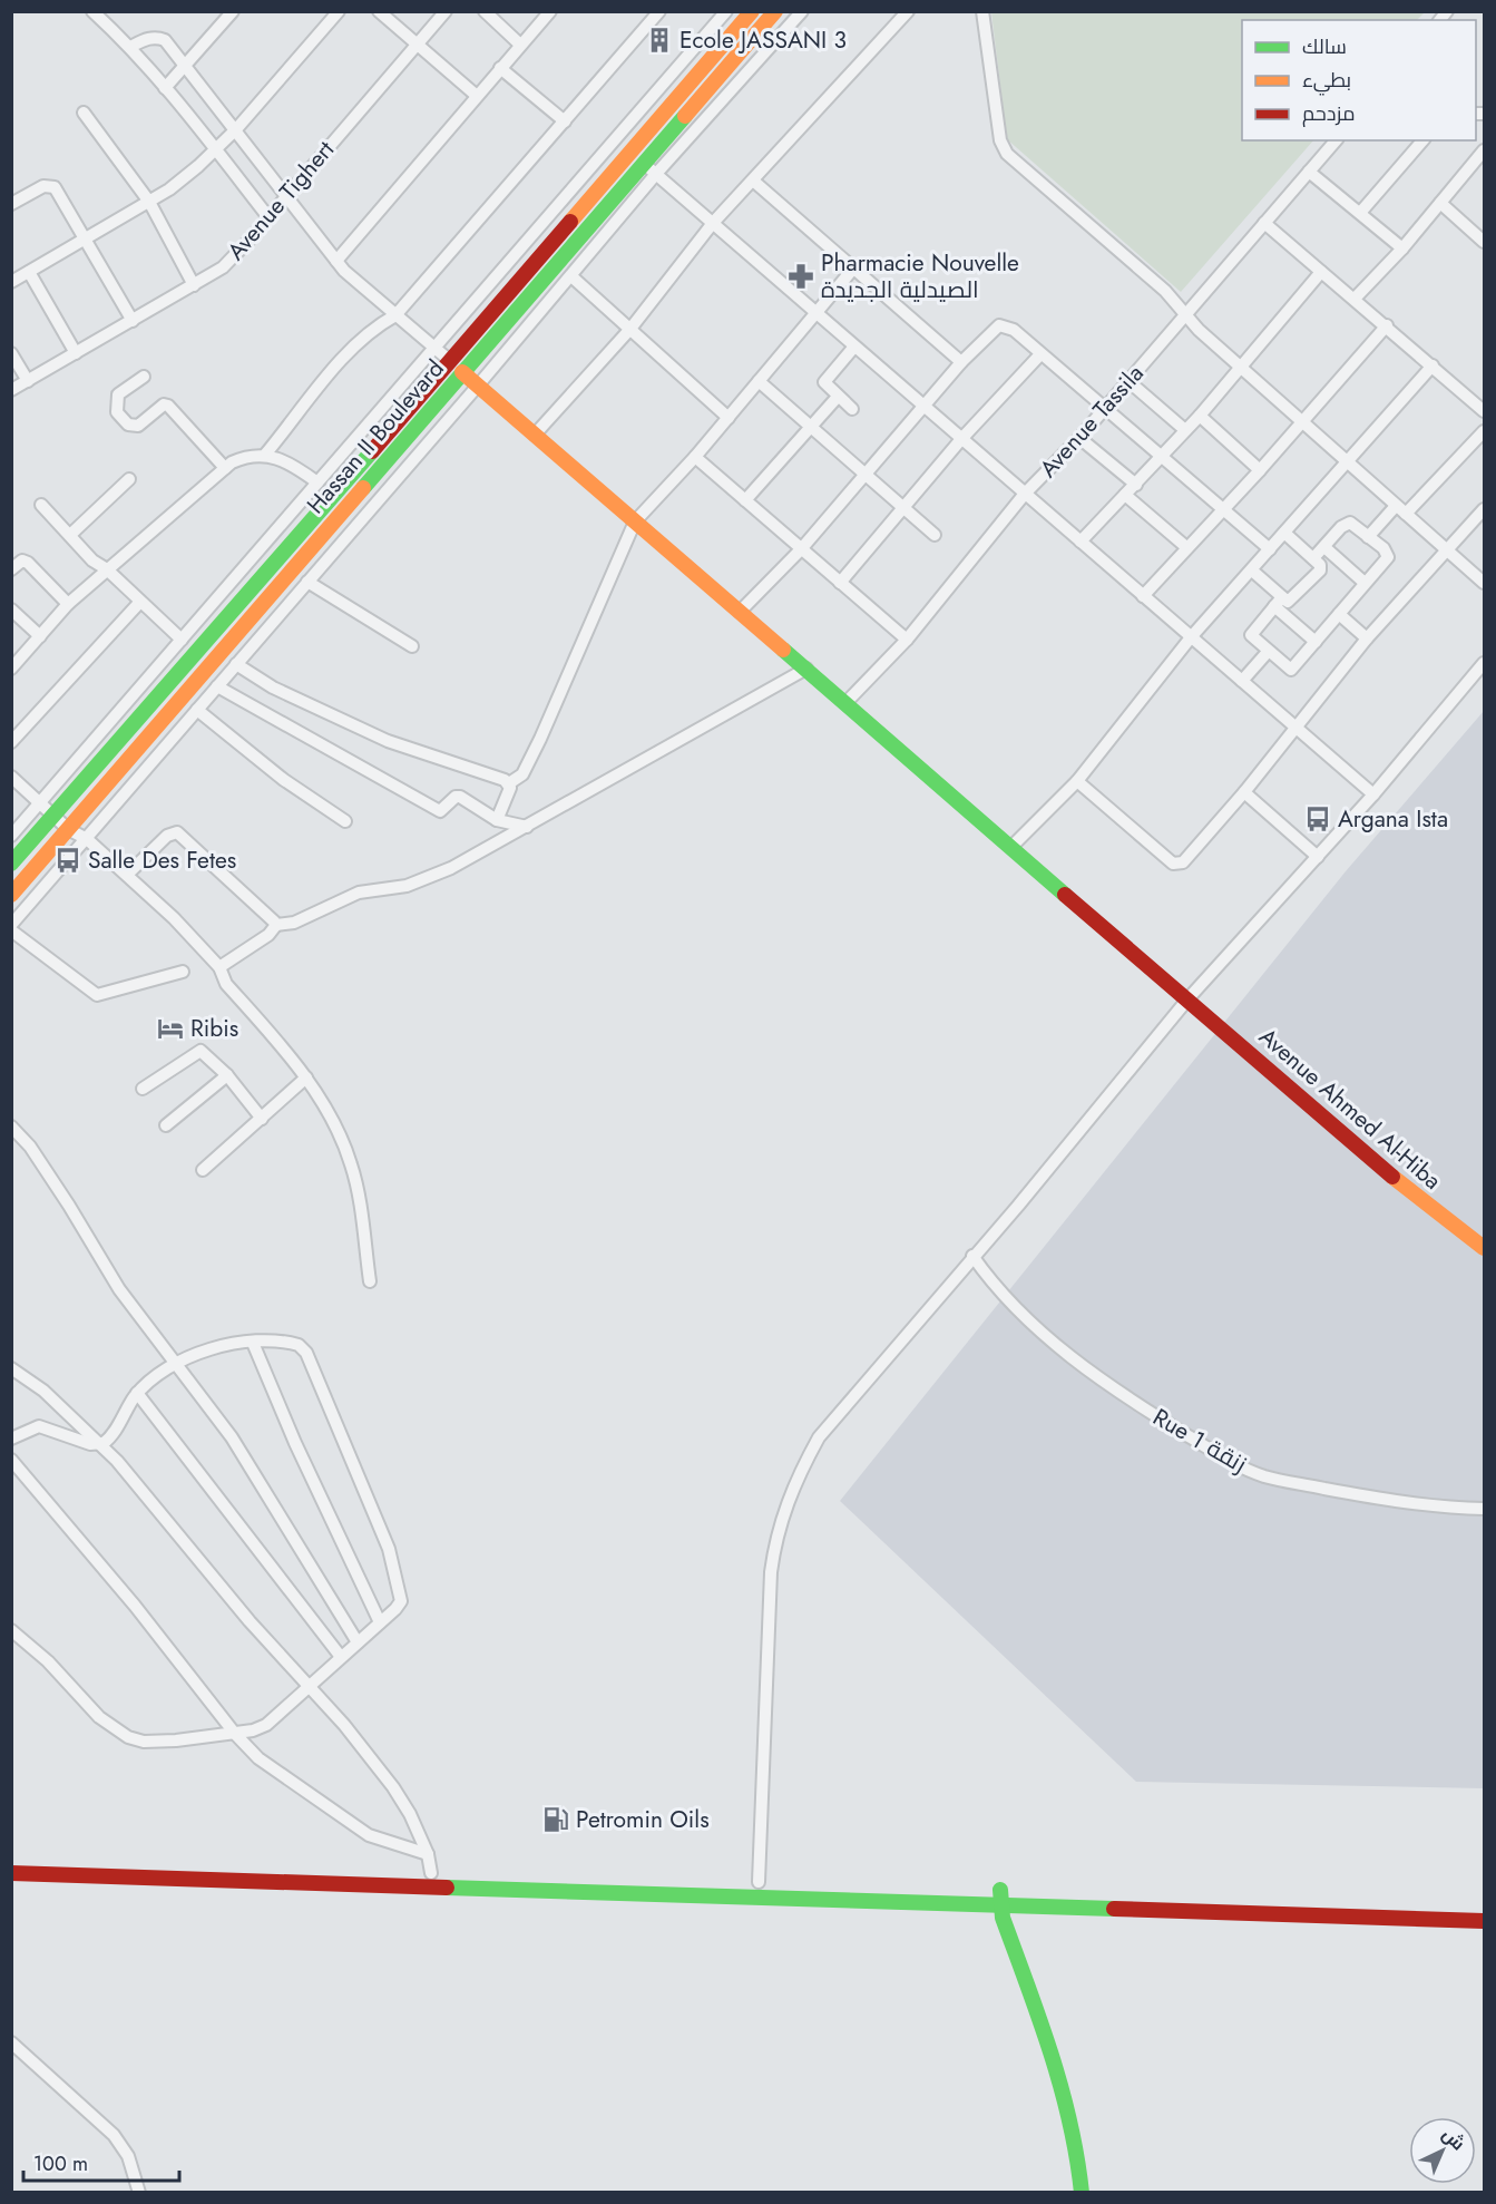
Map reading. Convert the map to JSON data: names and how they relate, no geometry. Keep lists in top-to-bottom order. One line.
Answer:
{"streets":{"main road":["Hassan II Boulevard","Avenue Ahmed Al-Hiba"],"street":["Avenue Tighert","Avenue Tassila","Rue 1 زنقة"]},"crossings":[["Avenue Tassila","Avenue Ahmed Al-Hiba"],["Hassan II Boulevard","Avenue Ahmed Al-Hiba"]],"places":{"building":["Ecole JASSANI 3"],"pharmacy":["Pharmacie Nouvelle الصيدلية الجديدة"],"bus stop":["Argana Ista","Salle Des Fetes"],"hotel":["Ribis"],"fuel station":["Petromin Oils"]},"legend":["سالك","بطيء","مزدحم"],"scale_bar":"100 m","north":"top right"}
